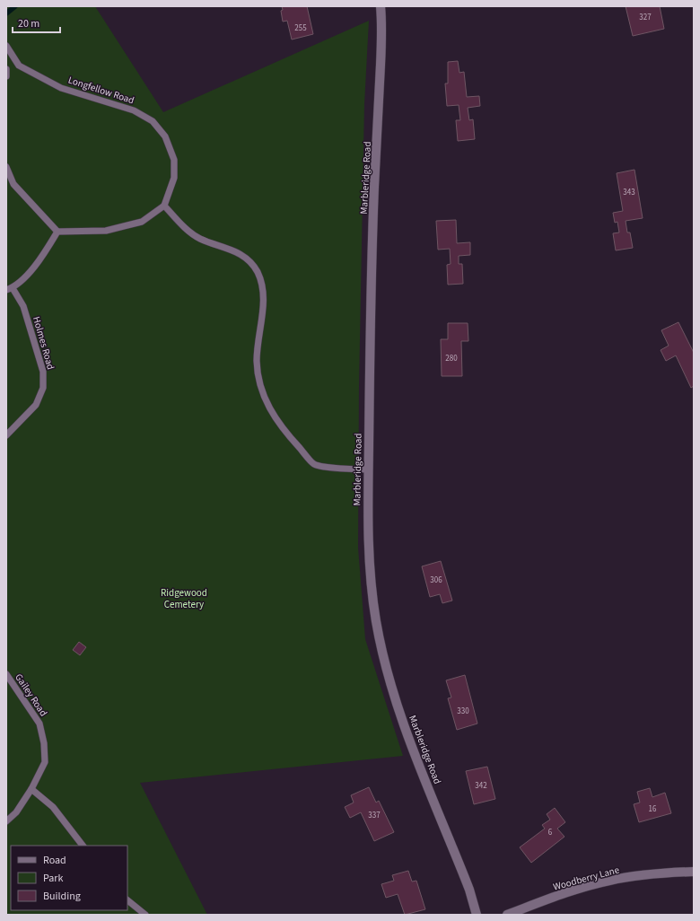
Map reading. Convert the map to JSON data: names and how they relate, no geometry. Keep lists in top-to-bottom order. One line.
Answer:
{"streets":{"street":["Marbleridge Road","Woodberry Lane"],"lane":["Longfellow Road","Holmes Road","Gailey Road"]},"parks":["Ridgewood Cemetery"],"house_numbers":["327","255","343","280","306","330","342","16","337","6"],"legend":["Road","Park","Building"],"scale_bar":"20 m"}
